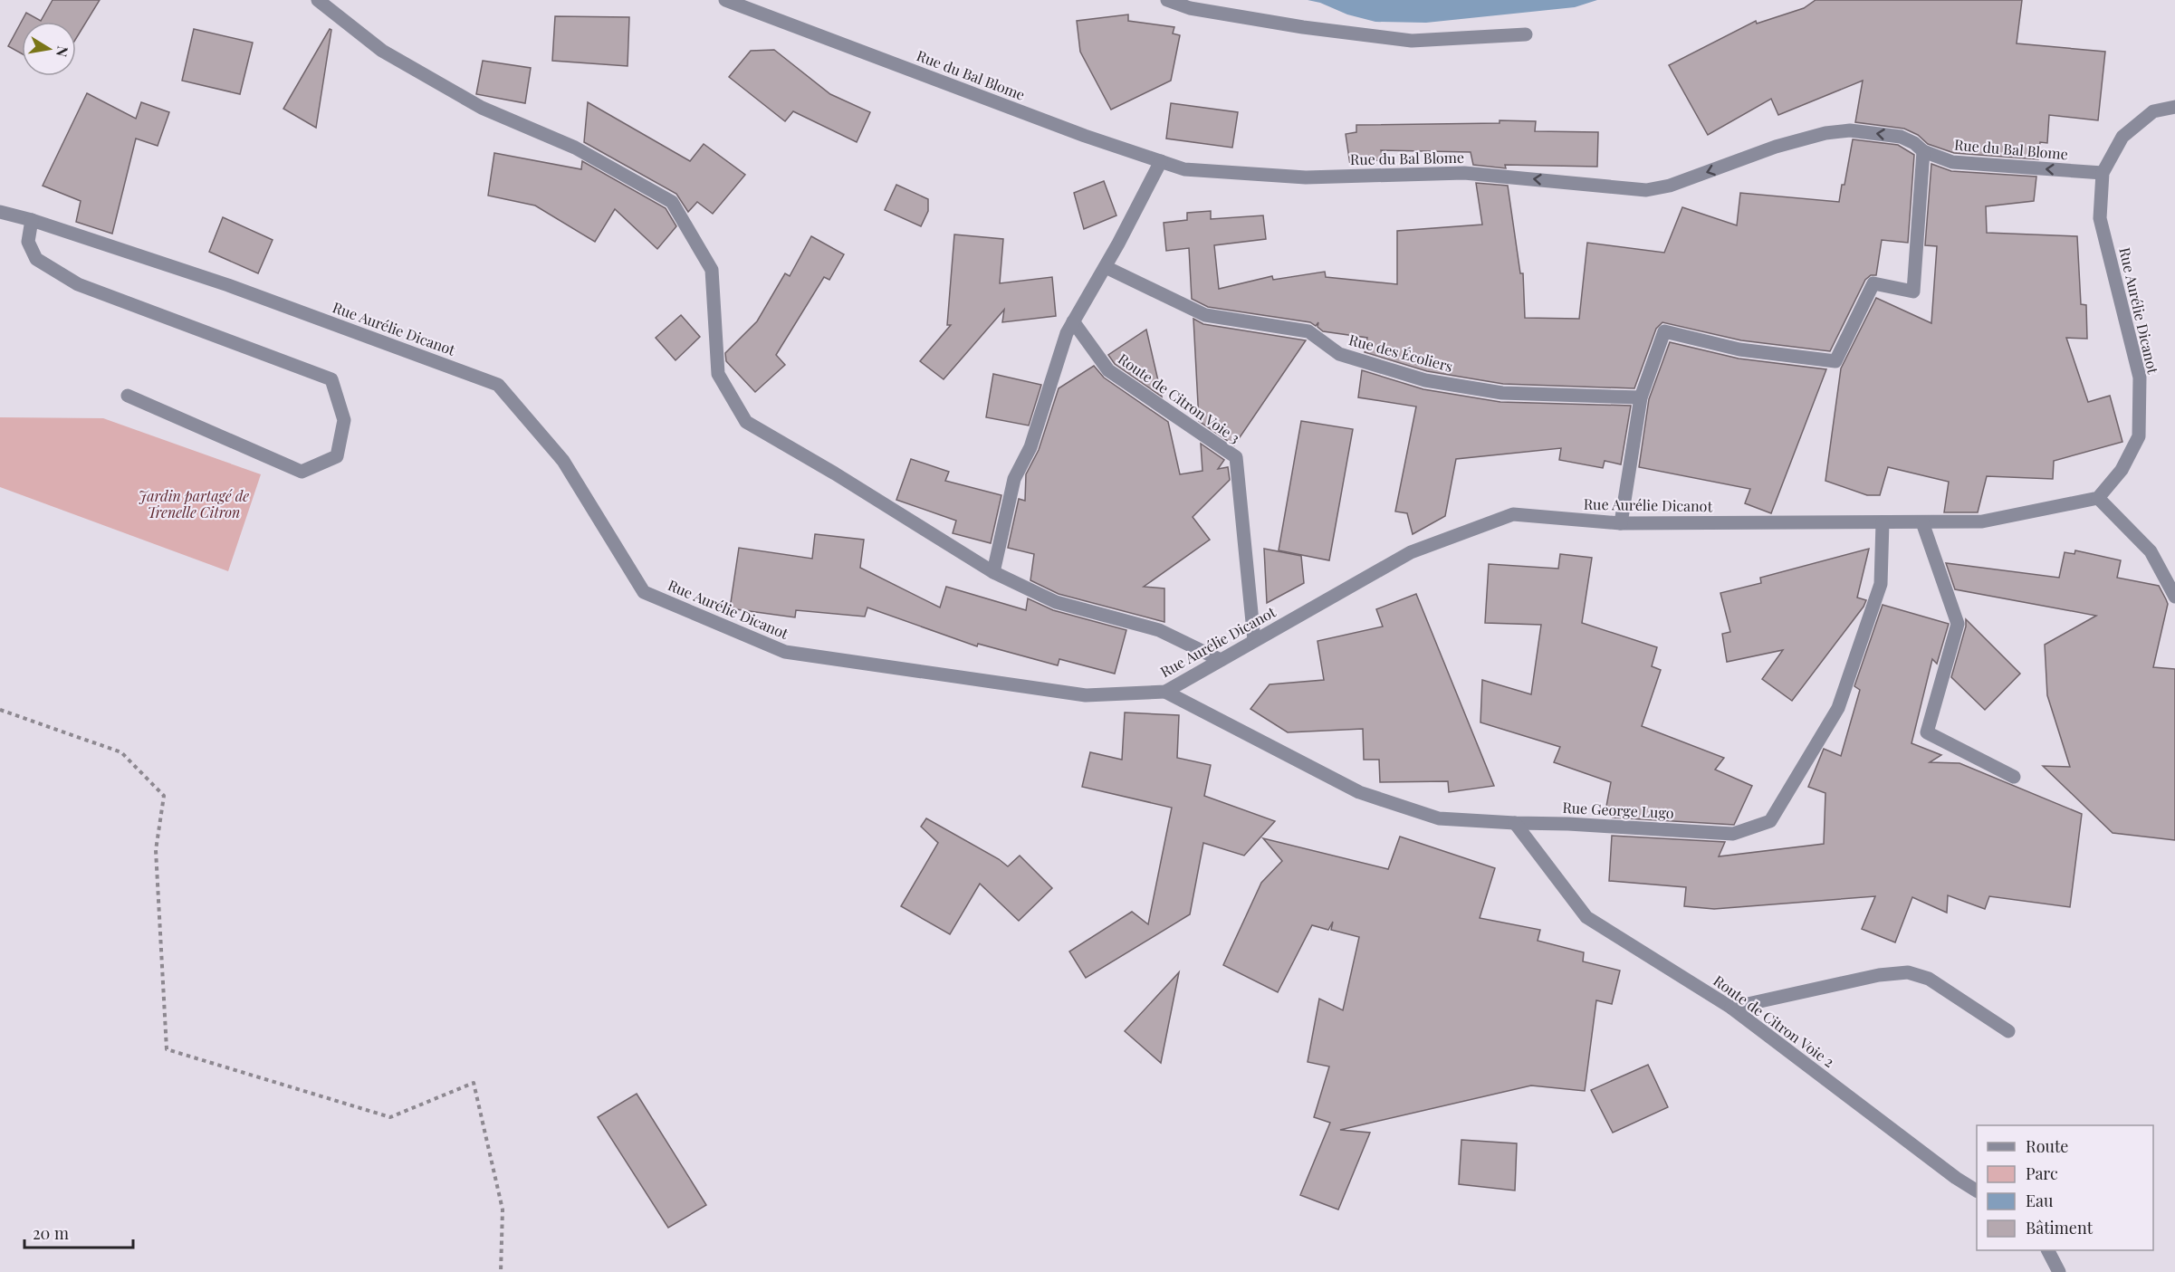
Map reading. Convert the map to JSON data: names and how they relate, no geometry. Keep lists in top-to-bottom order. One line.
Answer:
{"streets":{"street":["Rue du Bal Blome","Rue Aurélie Dicanot","Rue des Écoliers","Route de Citron Voie 3","Rue George Lugo","Route de Citron Voie 2"]},"crossings":[["Rue du Bal Blome","Rue Aurélie Dicanot"],["Rue Aurélie Dicanot","Route de Citron Voie 3"],["Rue Aurélie Dicanot","Rue George Lugo"],["Rue George Lugo","Route de Citron Voie 2"]],"one_way":["Rue du Bal Blome"],"parks":["Jardin partagé de Trenelle Citron"],"legend":["Route","Parc","Eau","Bâtiment"],"scale_bar":"20 m","north":"right"}
